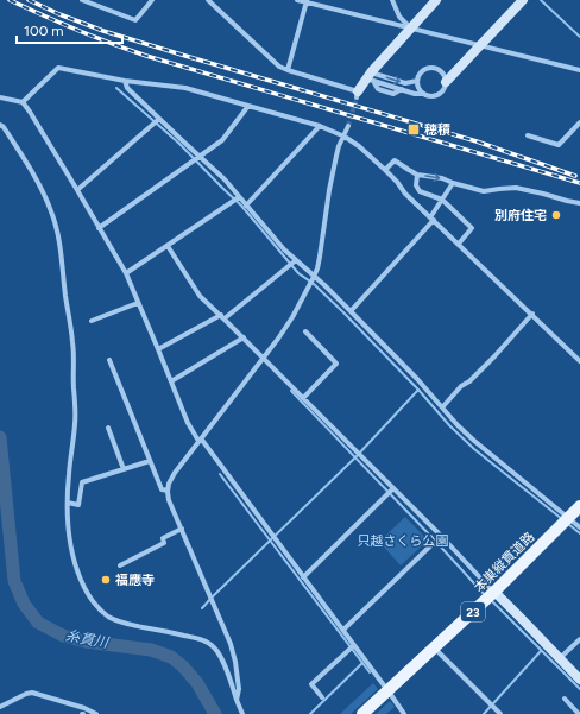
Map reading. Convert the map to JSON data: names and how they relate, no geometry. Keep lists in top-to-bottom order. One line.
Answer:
{"streets":{"main road":["本巣縦貫道路","23"]},"water":["糸貫川"],"parks":["只越さくら公園"],"places":{"transit":["穂積"],"other":["別府住宅","福應寺"]},"scale_bar":"100 m"}
